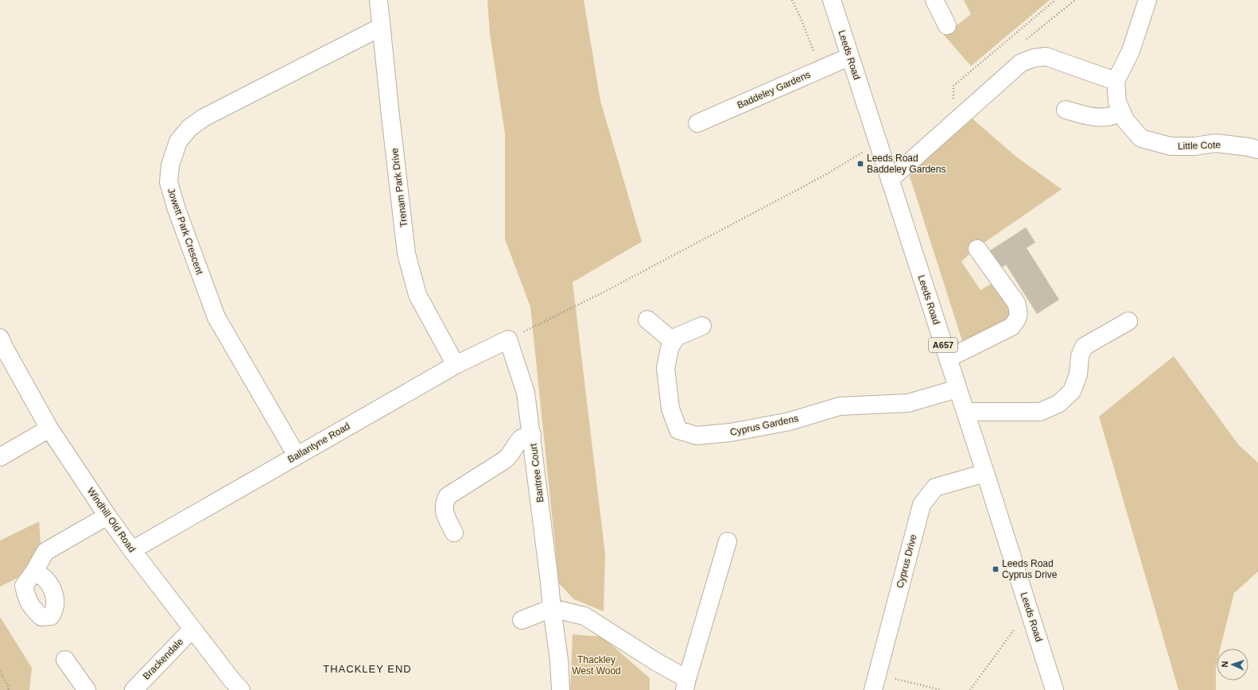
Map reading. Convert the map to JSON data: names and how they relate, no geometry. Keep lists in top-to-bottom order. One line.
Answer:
{"streets":{"street":["Leeds Road","Baddeley Gardens","Little Cote","Trenam Park Drive","Jowett Park Crescent","A657","Cyprus Gardens","Ballantyne Road","Bantree Court","Windhill Old Road","Cyprus Drive","Brackendale"]},"crossings":[["Leeds Road","Baddeley Gardens"],["Leeds Road","Cyprus Gardens"],["Leeds Road","Cyprus Drive"],["Trenam Park Drive","Jowett Park Crescent"],["Trenam Park Drive","Ballantyne Road"],["Jowett Park Crescent","Ballantyne Road"],["Ballantyne Road","Bantree Court"],["Ballantyne Road","Windhill Old Road"],["Windhill Old Road","Brackendale"]],"districts":["THACKLEY END"],"parks":["Thackley West Wood"],"places":{"transit":["Leeds Road Baddeley Gardens","Leeds Road Cyprus Drive"]},"north":"left"}
